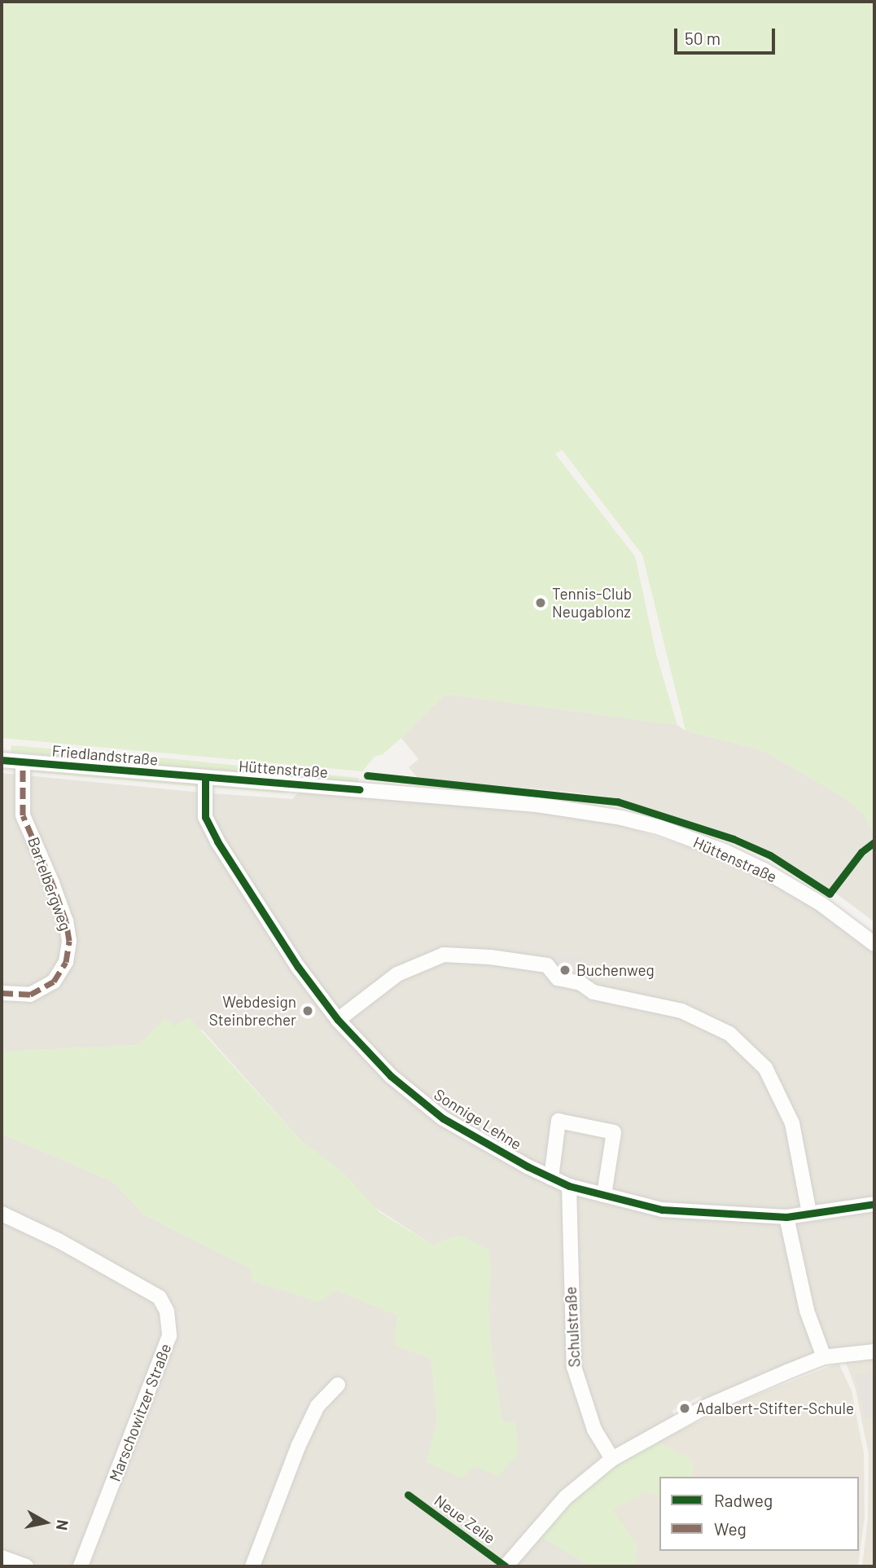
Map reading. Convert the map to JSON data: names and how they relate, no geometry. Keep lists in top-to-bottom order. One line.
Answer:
{"streets":{"street":["Friedlandstraße","Hüttenstraße","Bartelbergweg","Sonnige Lehne","Schulstraße","Marschowitzer Straße"],"cycle path":["Neue Zeile"]},"crossings":[["Friedlandstraße","Hüttenstraße"],["Friedlandstraße","Bartelbergweg"],["Friedlandstraße","Sonnige Lehne"],["Hüttenstraße","Sonnige Lehne"],["Sonnige Lehne","Schulstraße"]],"places":["Tennis-Club Neugablonz","Buchenweg","Webdesign Steinbrecher","Adalbert-Stifter-Schule"],"legend":["Radweg","Weg"],"scale_bar":"50 m","north":"right"}
